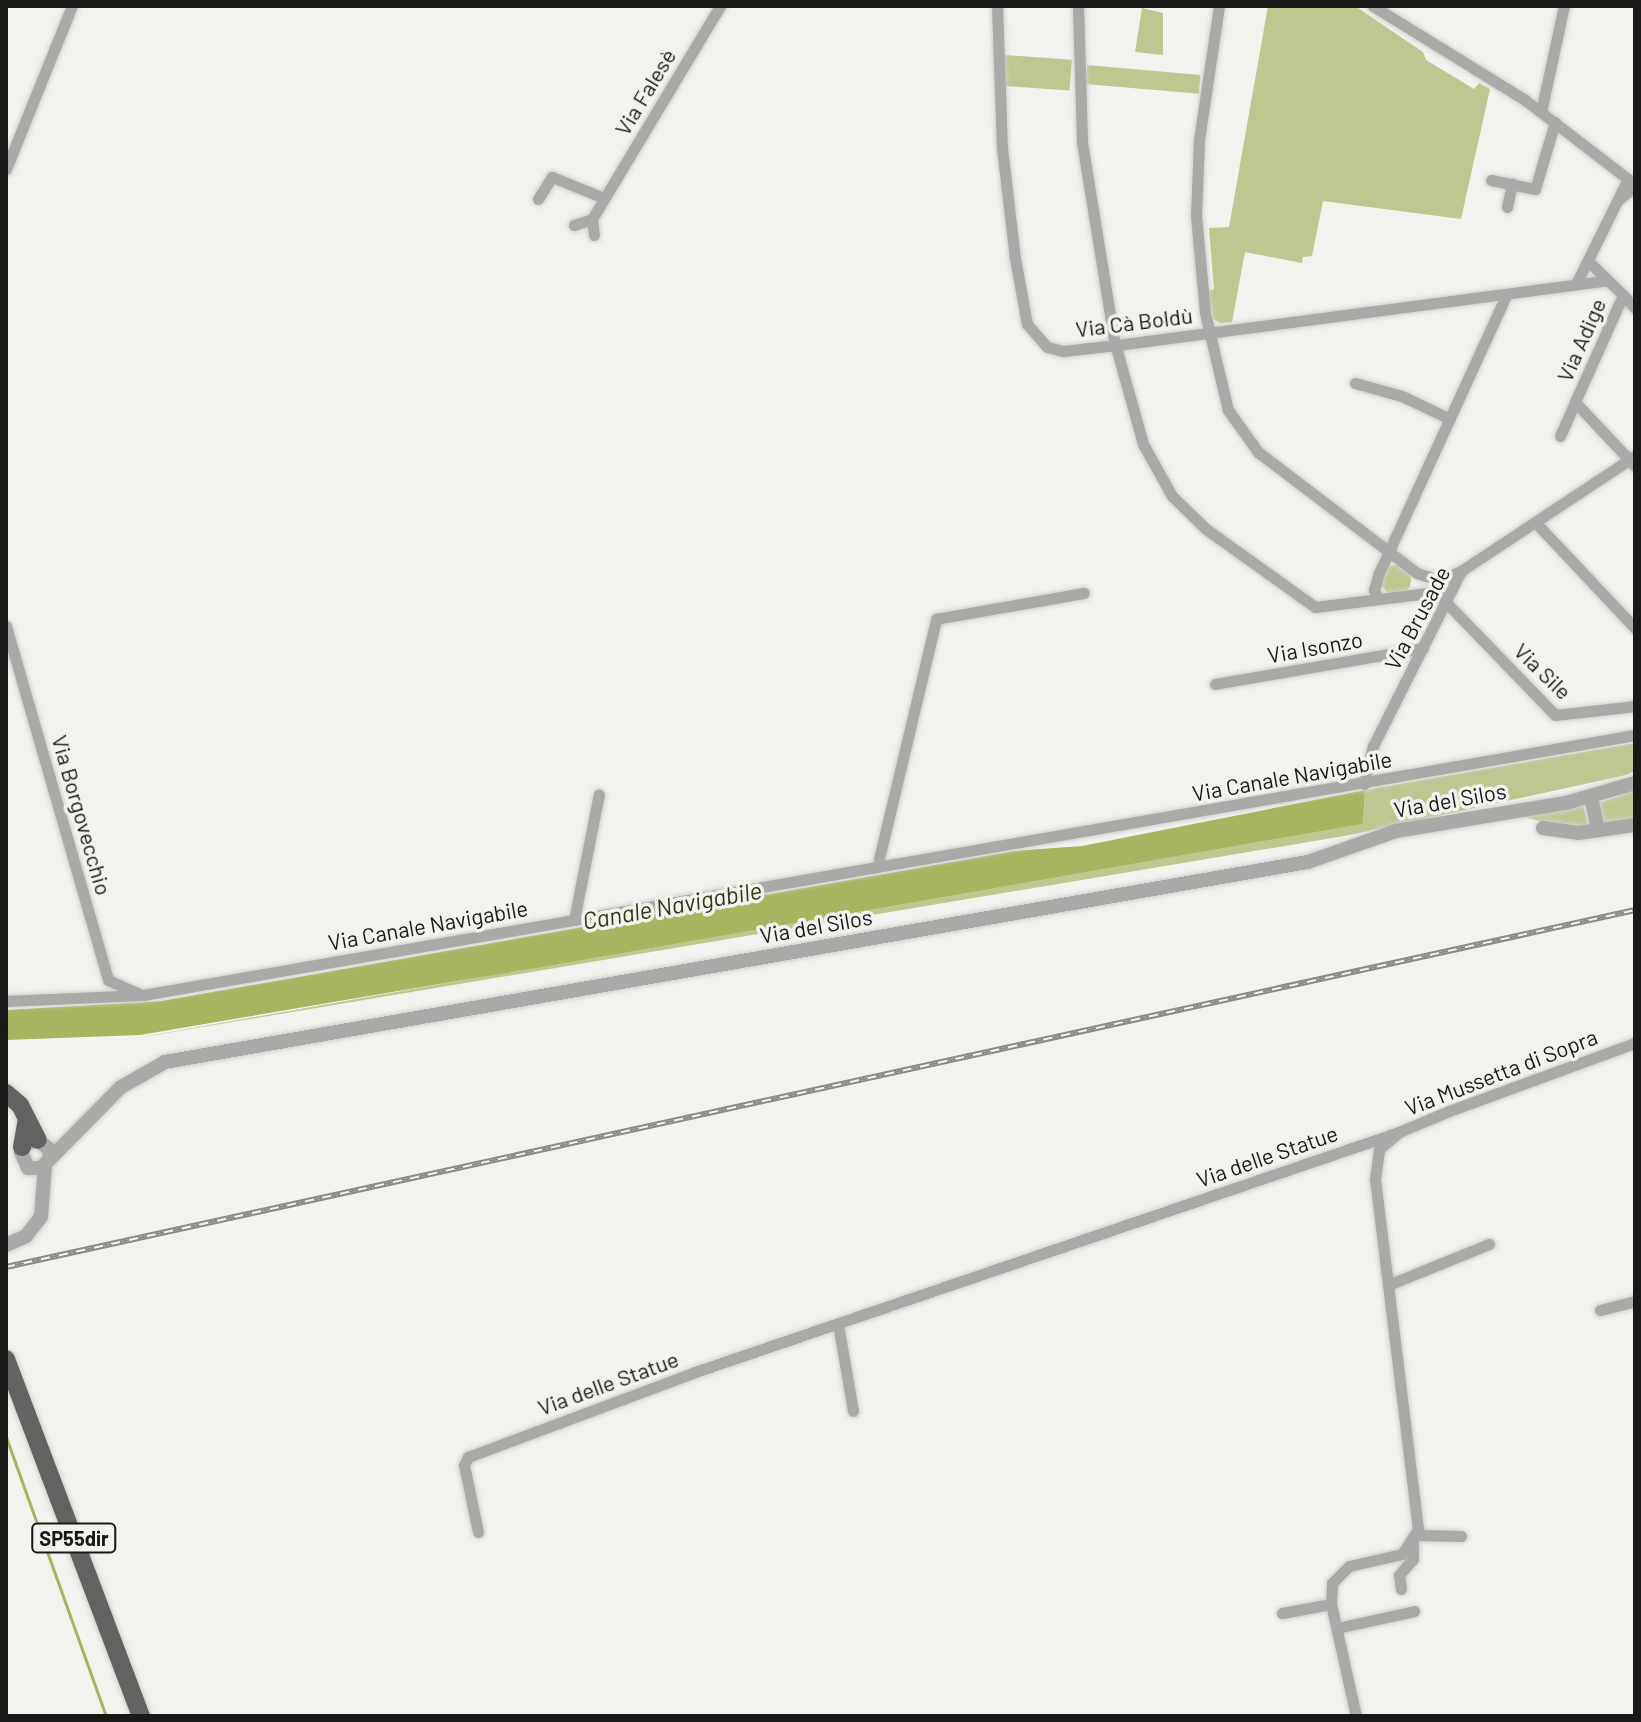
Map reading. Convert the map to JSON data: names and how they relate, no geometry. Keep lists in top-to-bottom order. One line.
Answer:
{"streets":{"highway":["SP55dir"],"street":["Via Falesè","Via Cà Boldù","Via Adige","Via Brusade","Via Isonzo","Via Sile","Via Canale Navigabile","Via del Silos","Via Borgovecchio","Via Mussetta di Sopra","Via delle Statue"]},"crossings":[["Via Cà Boldù","Via Adige"],["Via Adige","Via Brusade"],["Via Brusade","Via Isonzo"],["Via Brusade","Via Sile"],["Via Brusade","Via Canale Navigabile"],["Via Mussetta di Sopra","Via delle Statue"]],"water":["Canale Navigabile"]}
